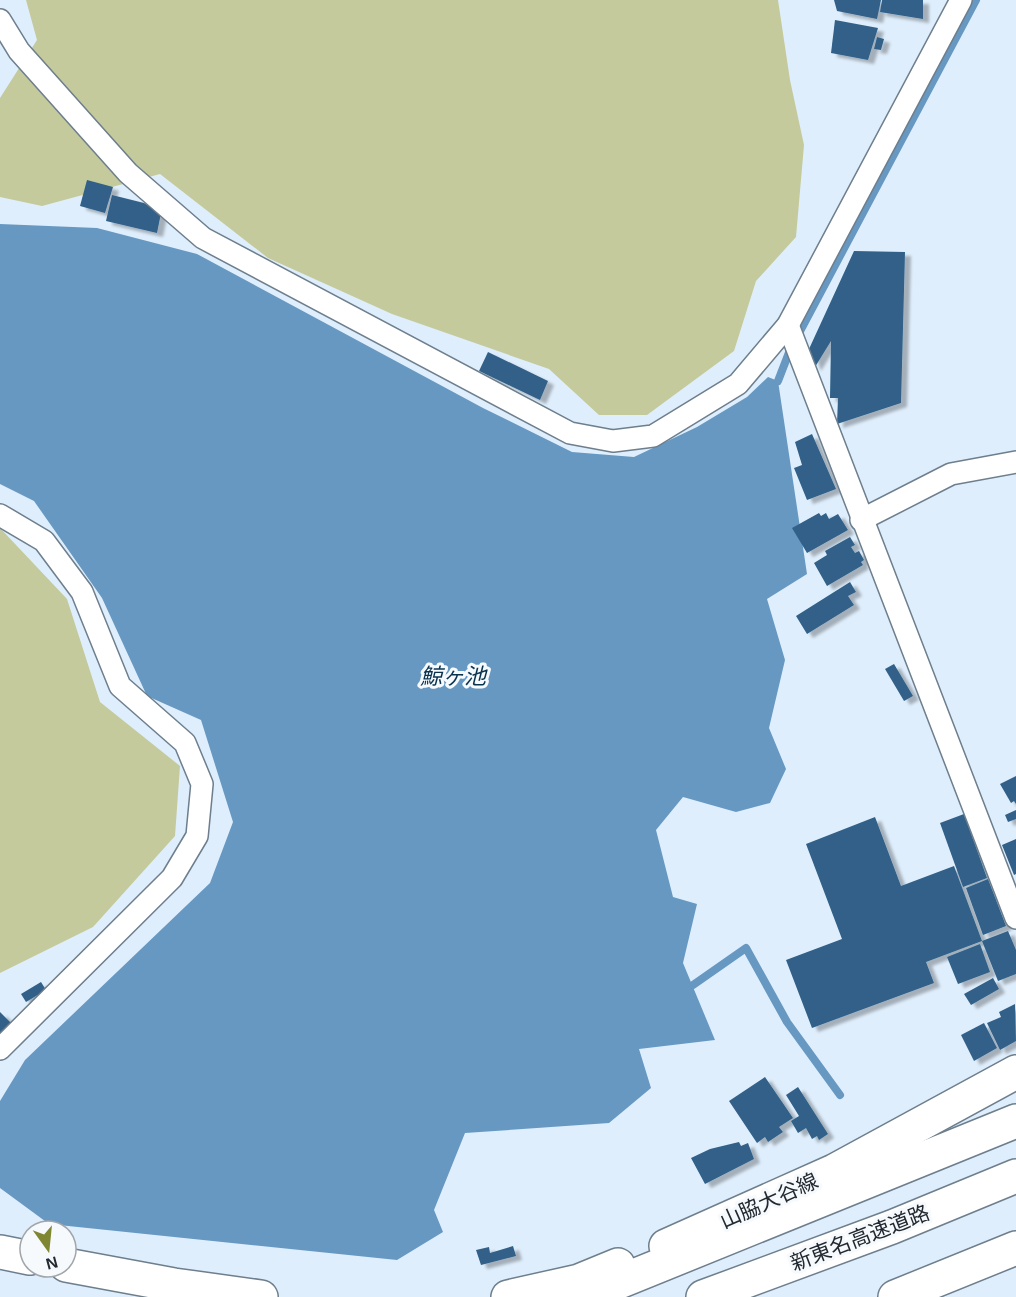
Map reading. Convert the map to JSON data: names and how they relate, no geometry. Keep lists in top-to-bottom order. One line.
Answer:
{"streets":{"main road":["山脇大谷線","新東名高速道路"]},"water":["鯨ヶ池"],"north":"bottom"}
